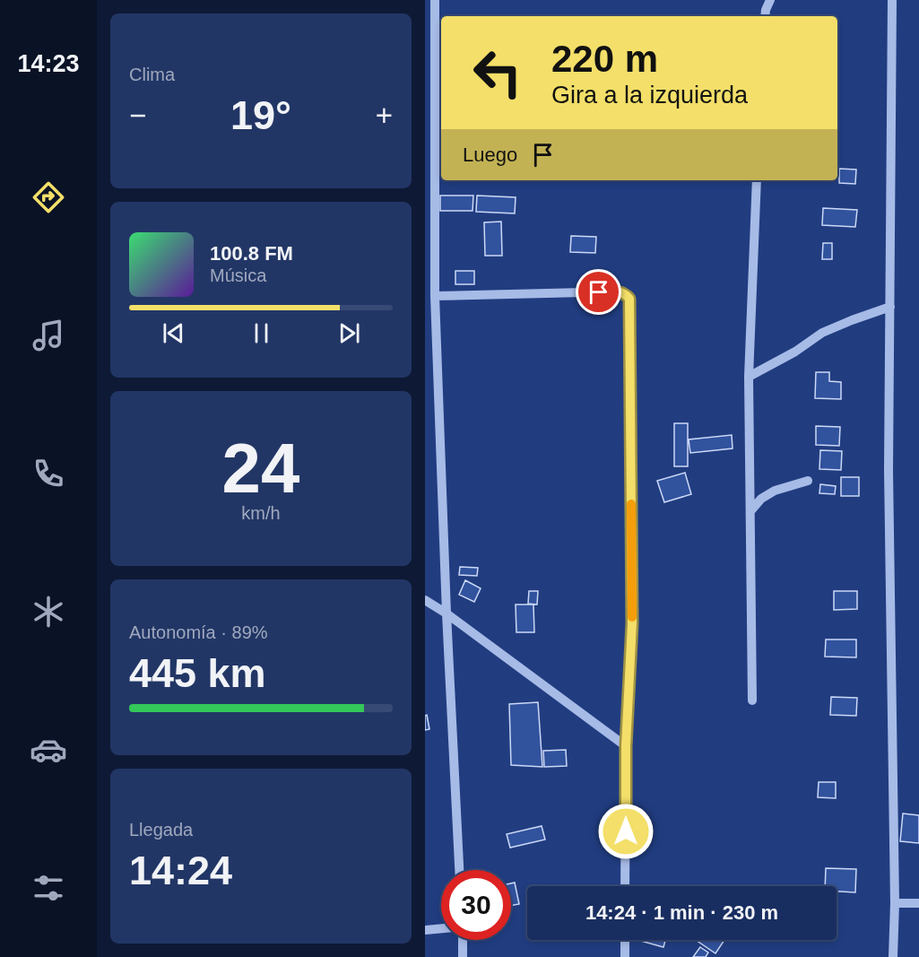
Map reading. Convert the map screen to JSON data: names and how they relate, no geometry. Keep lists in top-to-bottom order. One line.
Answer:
{"page":{"tabs":"14:23","tile":["Clima",["24","km/h"],["Autonomía · 89%","445 km"],["Llegada","14:24"]],"turn":["220 m","Gira a la izquierda"],"heat":["−","19°","+"],"then":"Luego","song":["100.8 FM","Música"],"limit":"30","trip":"14:24 · 1 min · 230 m"}}
